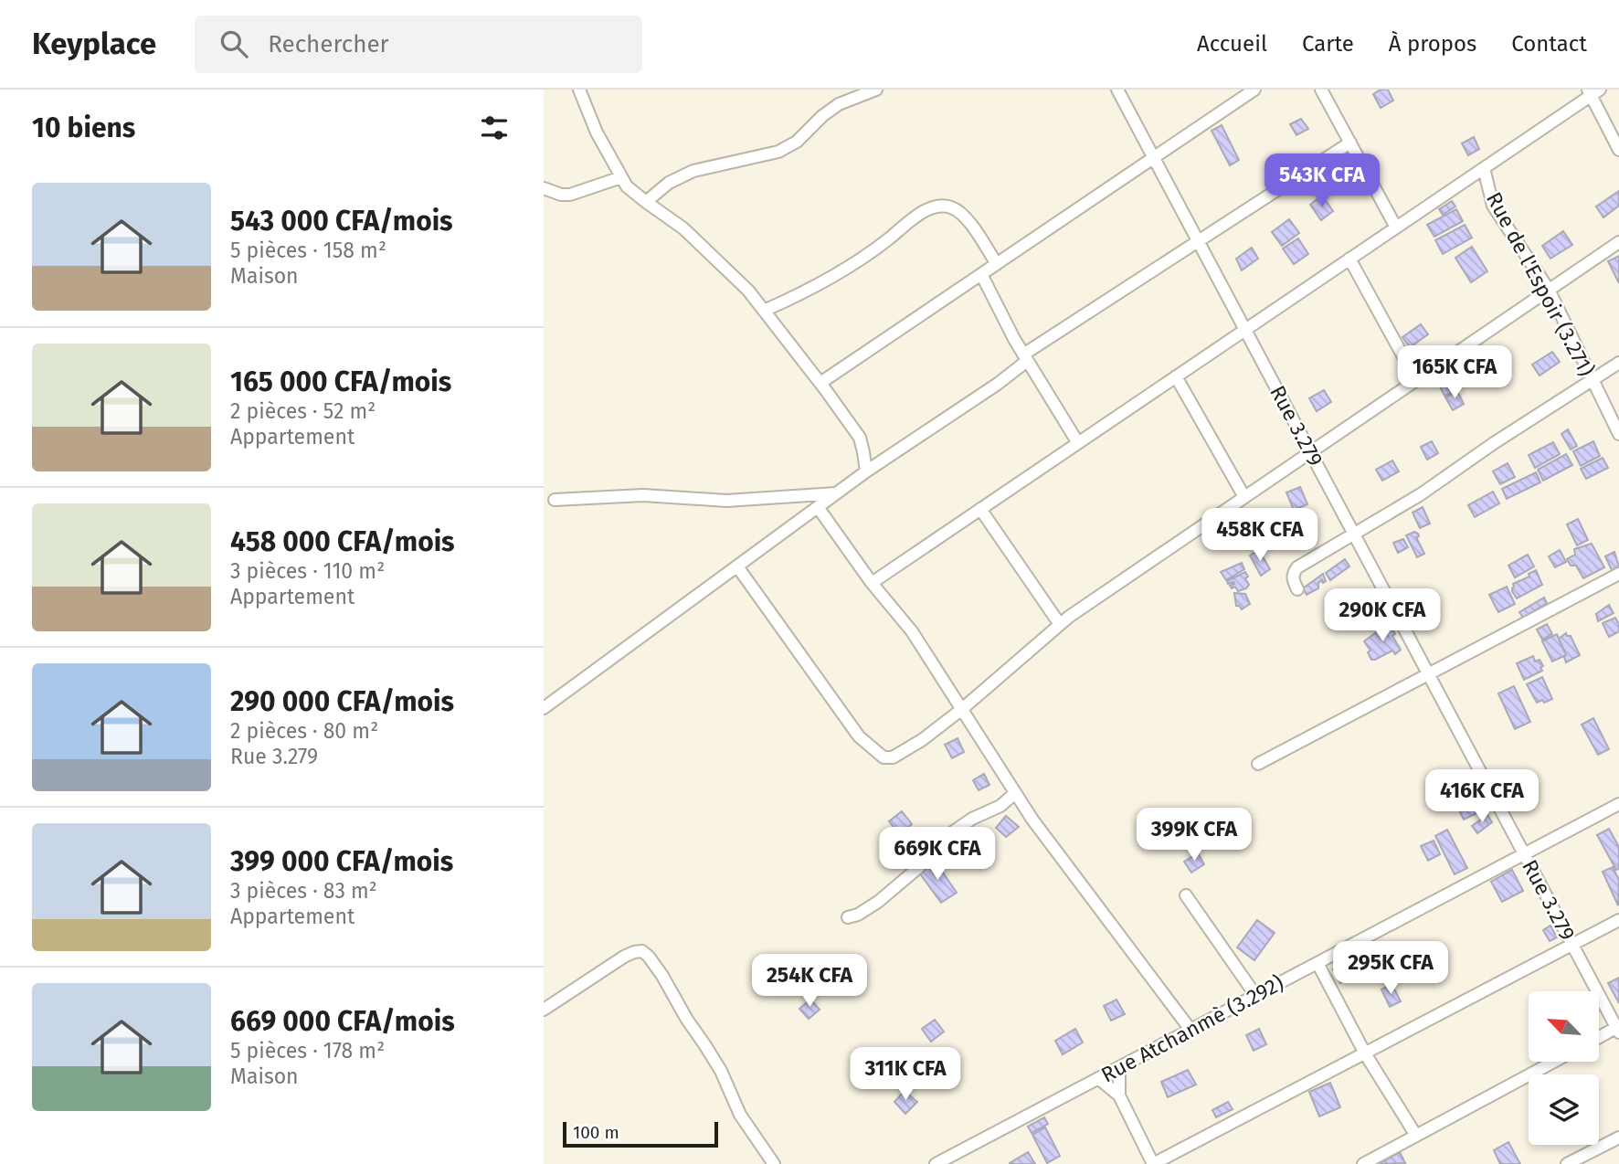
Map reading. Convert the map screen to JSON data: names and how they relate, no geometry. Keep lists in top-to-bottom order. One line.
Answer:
{"streets":{"street":["Rue de l'Espoir (3.271)","Rue 3.279","Rue Atchanmè (3.292)"]},"crossings":[["Rue 3.279","Rue Atchanmè (3.292)"]],"scale_bar":"100 m","north":"top left","page":{"header":"Keyplace","search":"Rechercher","nav":["Accueil","Carte","À propos","Contact"],"heading":"10 biens","price":["543K CFA","165K CFA","458K CFA","290K CFA","416K CFA","399K CFA","669K CFA","295K CFA","254K CFA","311K CFA"],"list":[{"name":"543 000 CFA/mois","note":"5 pièces · 158 m² · Maison"},{"name":"165 000 CFA/mois","note":"2 pièces · 52 m² · Appartement"},{"name":"458 000 CFA/mois","note":"3 pièces · 110 m² · Appartement"},{"name":"290 000 CFA/mois","note":"2 pièces · 80 m² · Rue 3.279"},{"name":"399 000 CFA/mois","note":"3 pièces · 83 m² · Appartement"},{"name":"669 000 CFA/mois","note":"5 pièces · 178 m² · Maison"}],"scale":"100 m"}}
